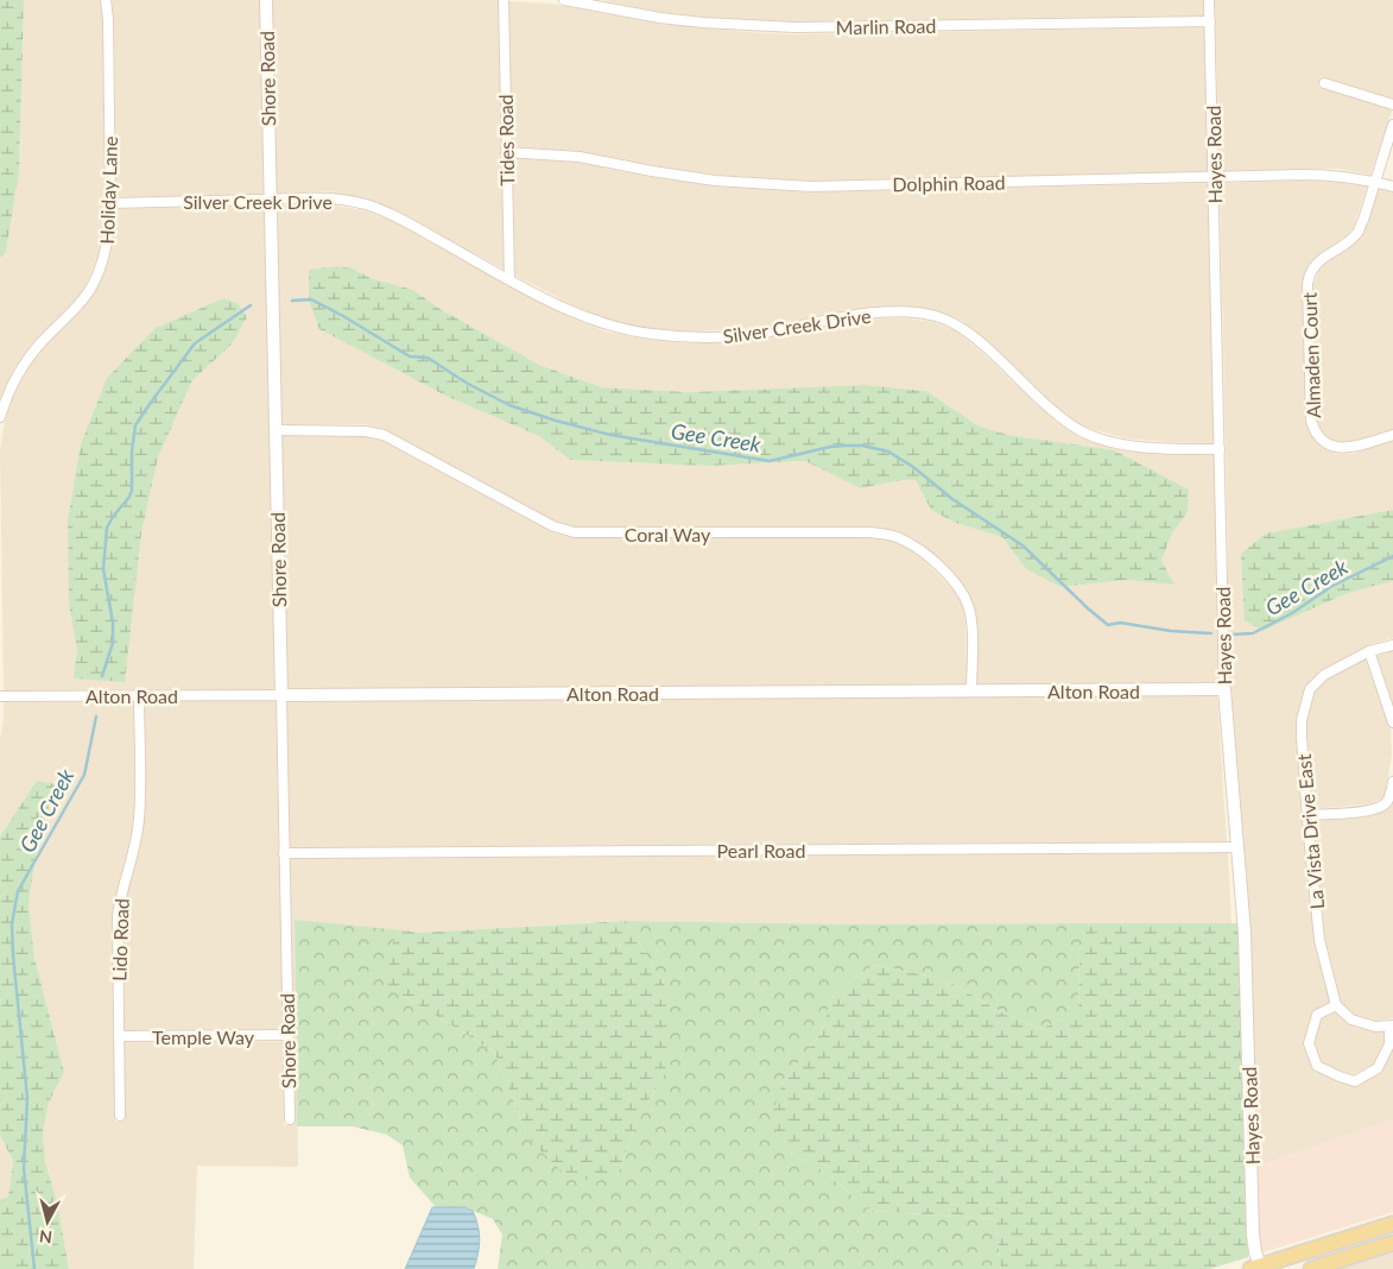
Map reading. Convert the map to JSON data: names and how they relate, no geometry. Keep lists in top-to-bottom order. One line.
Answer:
{"streets":{"street":["Marlin Road","Shore Road","Tides Road","Hayes Road","Dolphin Road","Holiday Lane","Silver Creek Drive","Almaden Court","Coral Way","Alton Road","La Vista Drive East","Pearl Road","Lido Road","Temple Way"]},"crossings":[["Marlin Road","Hayes Road"],["Shore Road","Silver Creek Drive"],["Shore Road","Coral Way"],["Shore Road","Alton Road"],["Shore Road","Pearl Road"],["Shore Road","Temple Way"],["Tides Road","Dolphin Road"],["Tides Road","Silver Creek Drive"],["Hayes Road","Dolphin Road"],["Hayes Road","Silver Creek Drive"],["Hayes Road","Alton Road"],["Hayes Road","Pearl Road"],["Dolphin Road","Almaden Court"],["Holiday Lane","Silver Creek Drive"],["Coral Way","Alton Road"],["Alton Road","Lido Road"],["Lido Road","Temple Way"]],"water":["Gee Creek"],"north":"bottom"}
